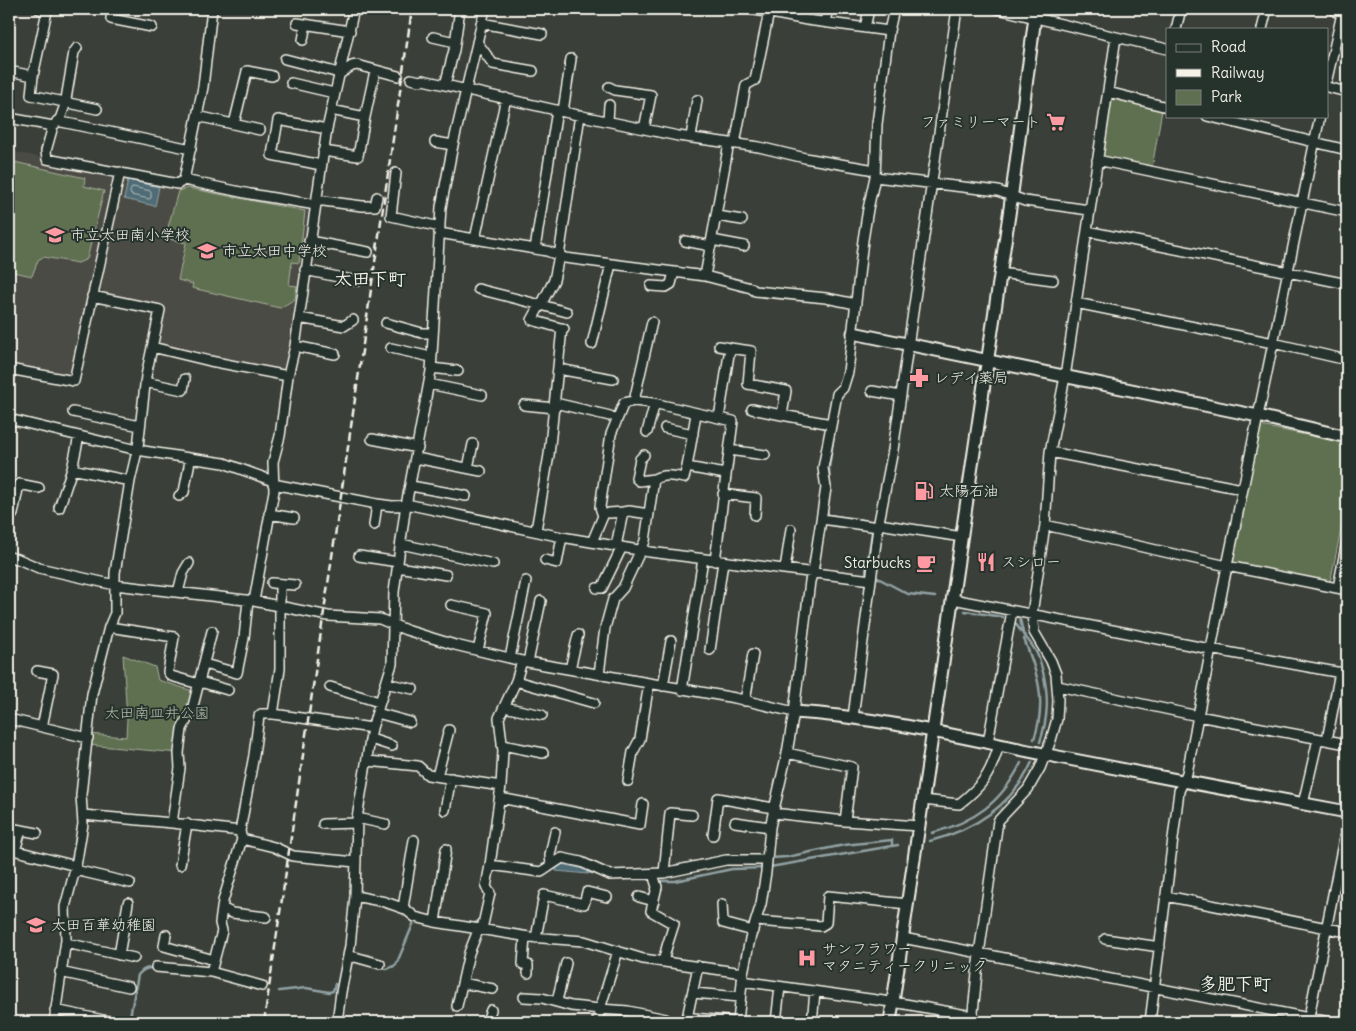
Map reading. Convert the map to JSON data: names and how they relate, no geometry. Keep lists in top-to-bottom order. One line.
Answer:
{"districts":["太田下町","多肥下町"],"parks":["太田南皿井公園"],"places":{"supermarket":["ファミリーマート"],"school or university":["市立太田南小学校","市立太田中学校","太田百華幼稚園"],"pharmacy":["レデイ薬局"],"fuel station":["太陽石油"],"restaurant":["スシロー"],"cafe":["Starbucks"],"hospital":["サンフラワー マタニティークリニック"]},"legend":["Road","Railway","Park"]}
